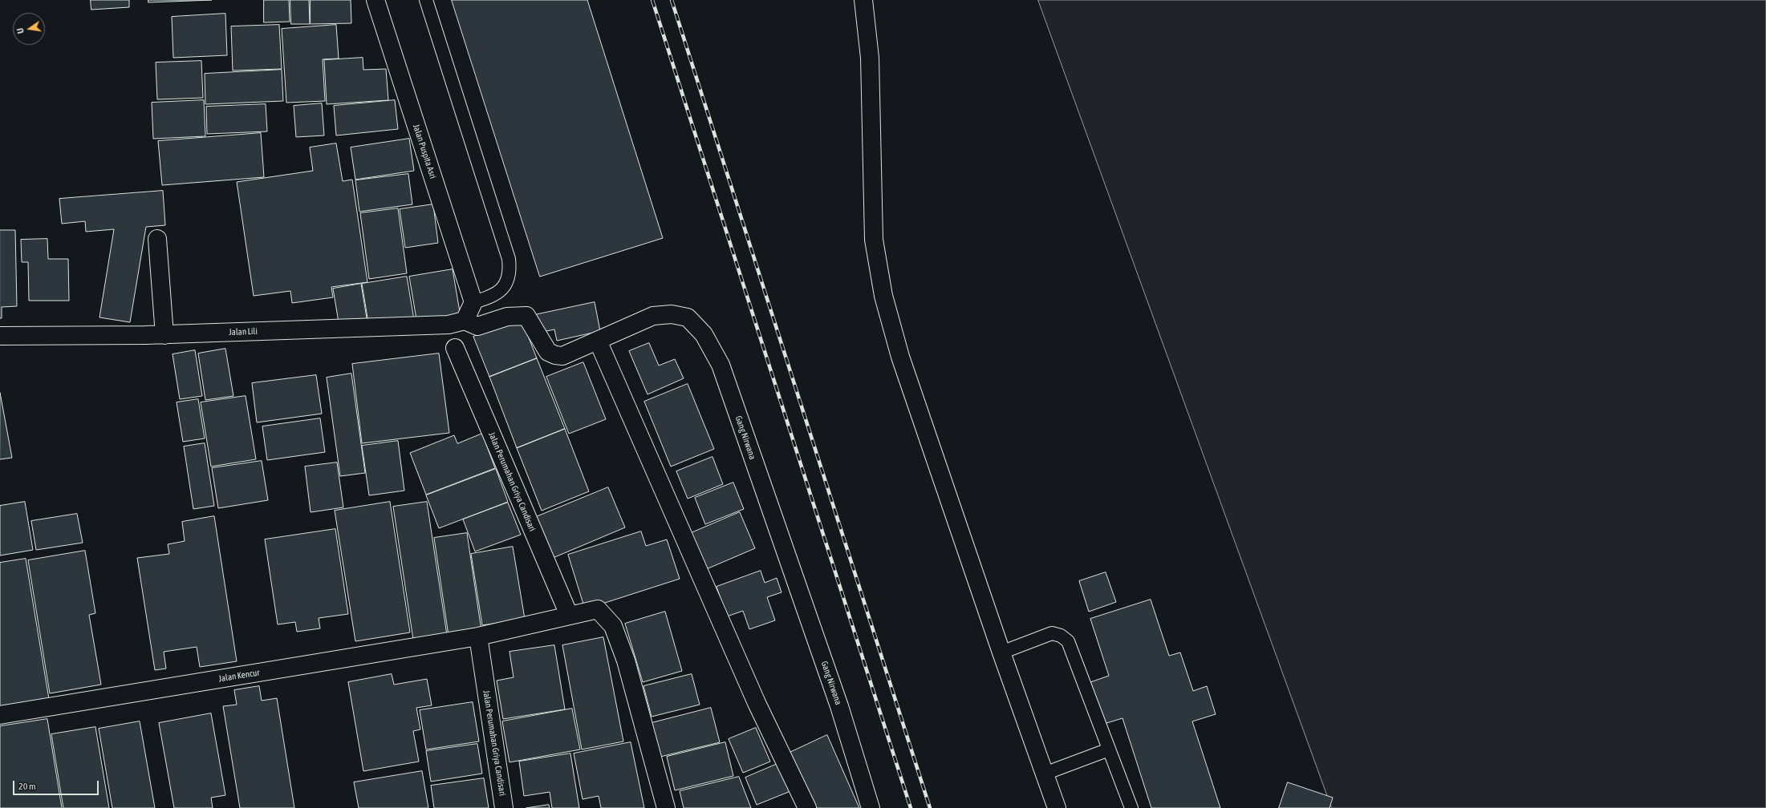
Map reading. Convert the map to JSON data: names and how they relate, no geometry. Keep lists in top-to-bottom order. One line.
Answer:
{"streets":{"street":["Jalan Puspita Asri","Jalan Lili","Gang Nirwana","Jalan Perumahan Griya Candisari","Jalan Kencur"]},"crossings":[["Jalan Lili","Gang Nirwana"],["Jalan Perumahan Griya Candisari","Jalan Kencur"]],"scale_bar":"20 m","north":"left"}
